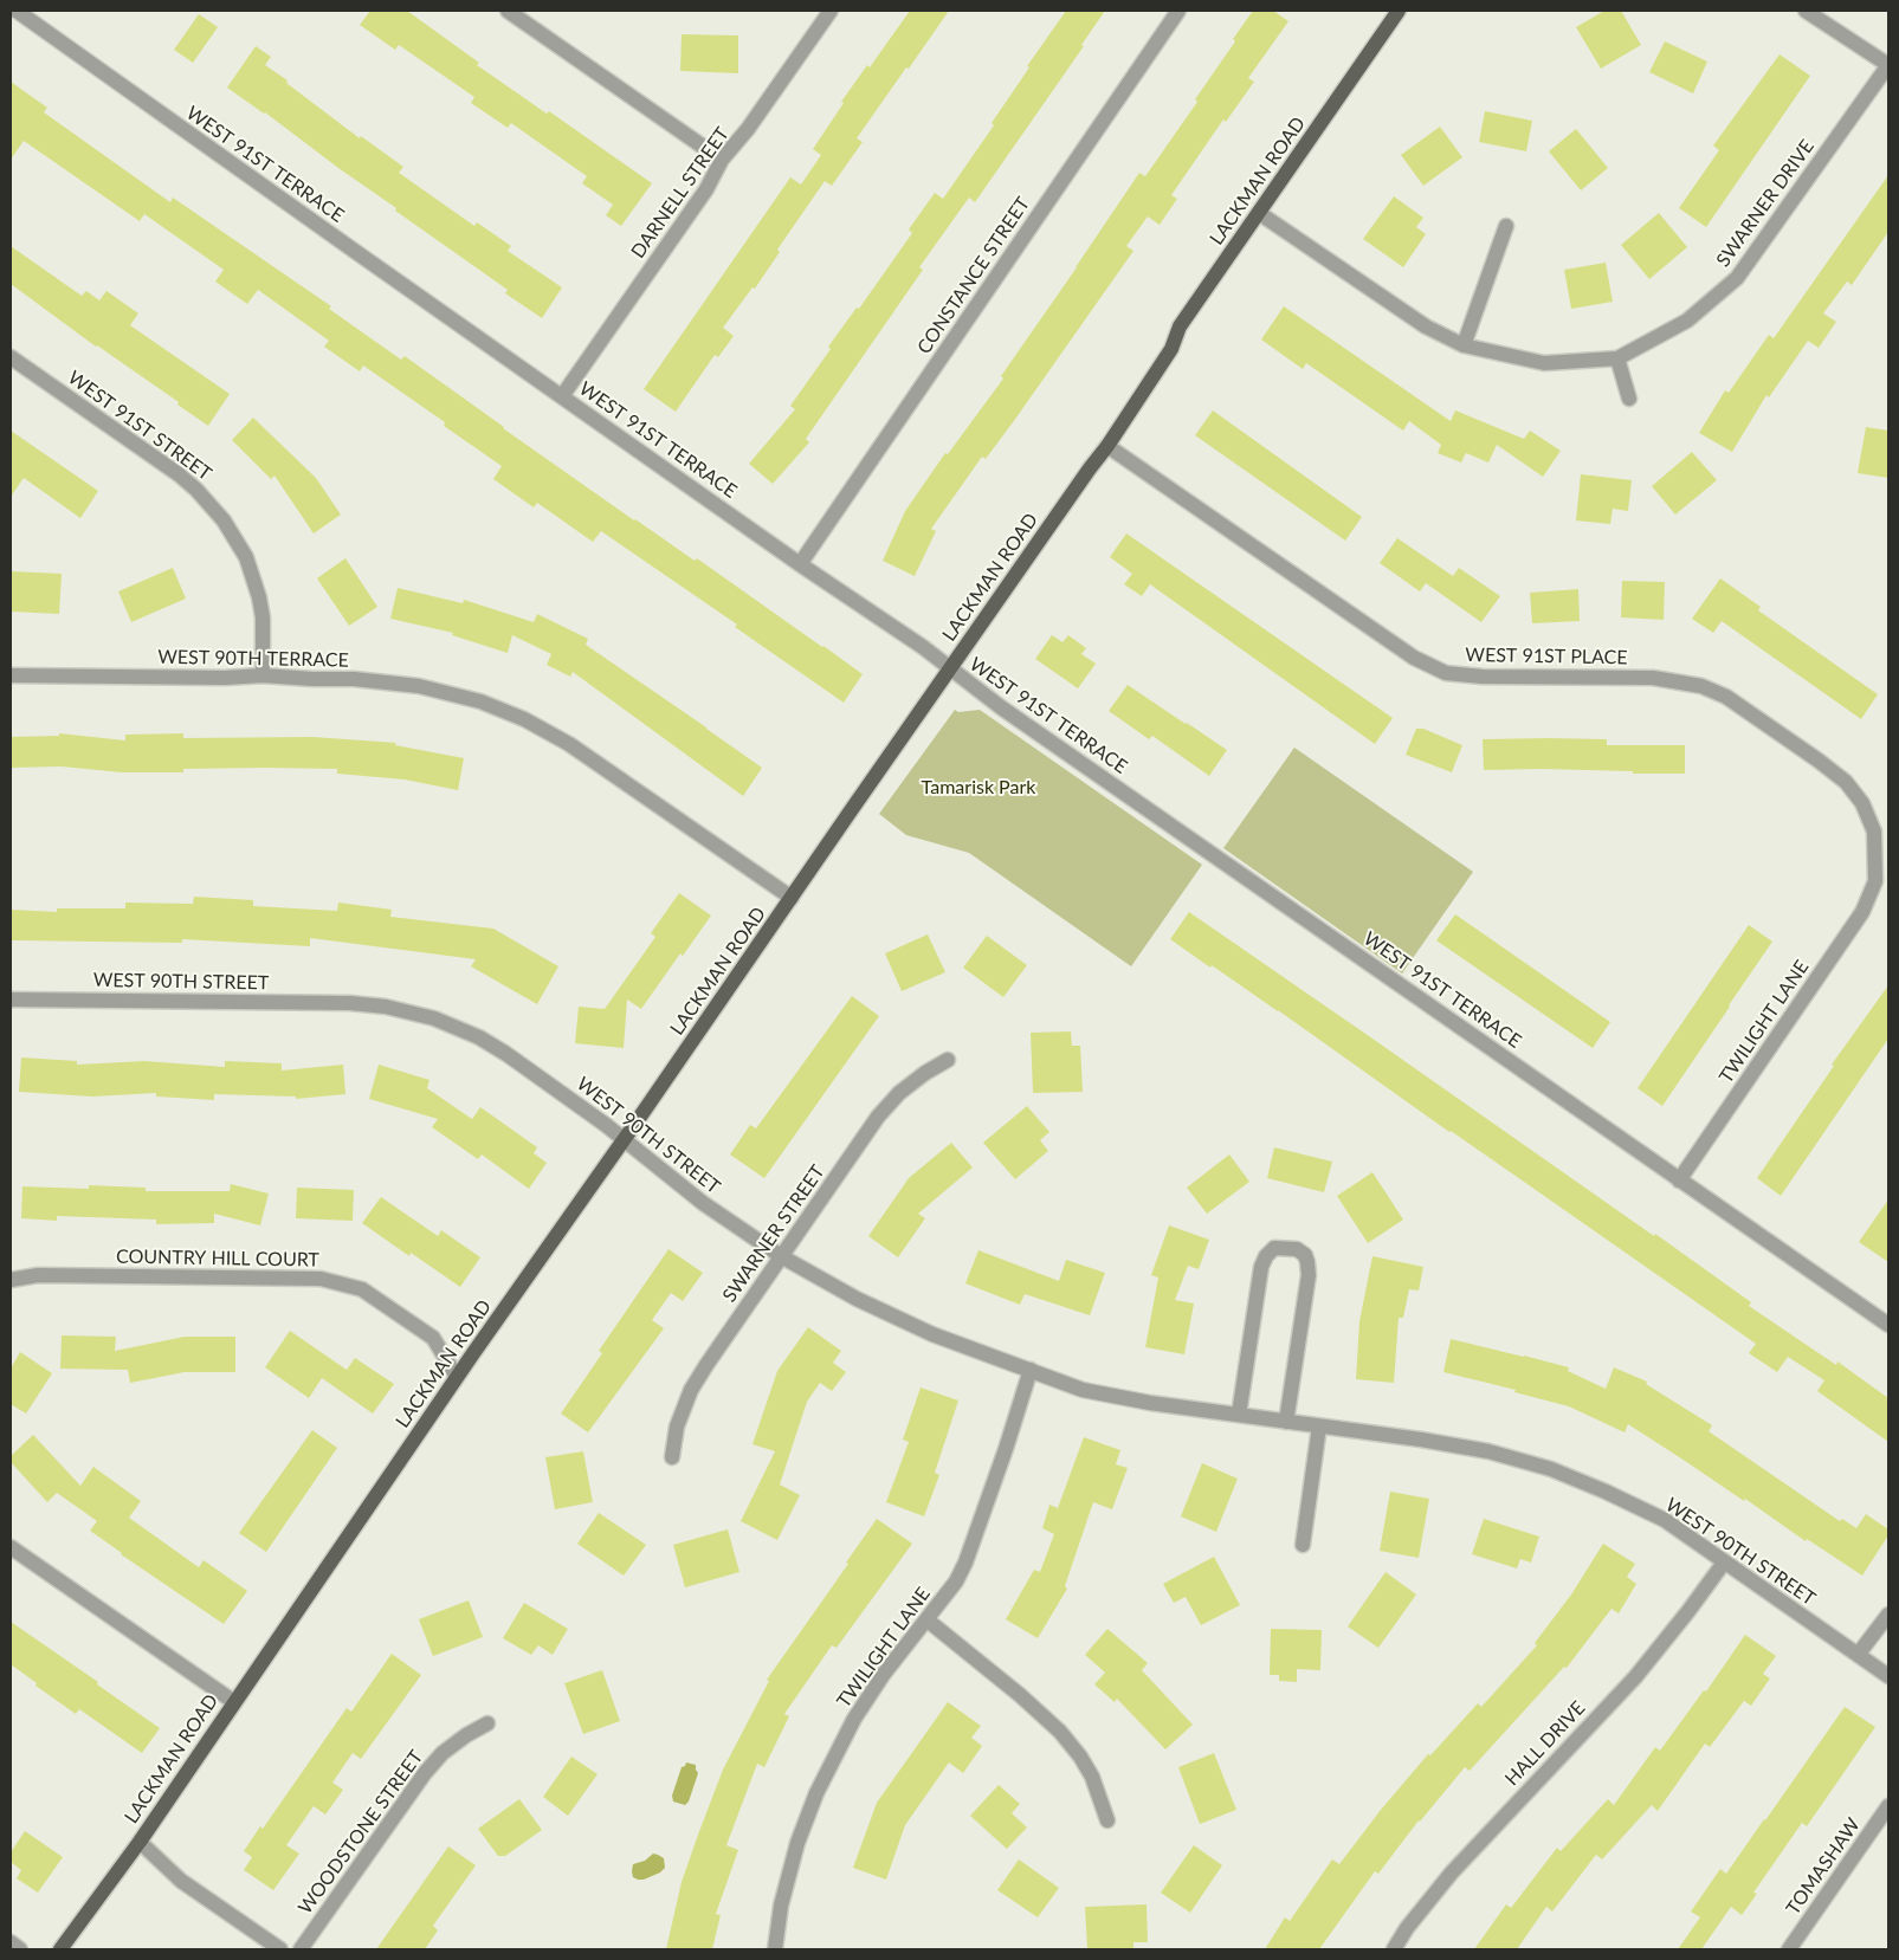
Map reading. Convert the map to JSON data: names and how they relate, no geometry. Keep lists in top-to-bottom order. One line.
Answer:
{"streets":{"main road":["LACKMAN ROAD"],"street":["WEST 91ST TERRACE","DARNELL STREET","SWARNER DRIVE","CONSTANCE STREET","WEST 91ST STREET","WEST 91ST PLACE","WEST 90TH TERRACE","WEST 90TH STREET","TWILIGHT LANE","SWARNER STREET","COUNTRY HILL COURT","HALL DRIVE","WOODSTONE STREET","TOMASHAW"]},"crossings":[["WEST 91ST TERRACE","LACKMAN ROAD"],["WEST 91ST TERRACE","DARNELL STREET"],["WEST 91ST TERRACE","CONSTANCE STREET"],["WEST 91ST TERRACE","TWILIGHT LANE"],["LACKMAN ROAD","SWARNER DRIVE"],["LACKMAN ROAD","WEST 91ST PLACE"],["LACKMAN ROAD","WEST 90TH TERRACE"],["LACKMAN ROAD","WEST 90TH STREET"],["LACKMAN ROAD","COUNTRY HILL COURT"],["WEST 91ST STREET","WEST 90TH TERRACE"],["WEST 91ST PLACE","TWILIGHT LANE"],["WEST 90TH STREET","TWILIGHT LANE"],["WEST 90TH STREET","SWARNER STREET"],["WEST 90TH STREET","HALL DRIVE"]],"parks":["Tamarisk Park"]}
